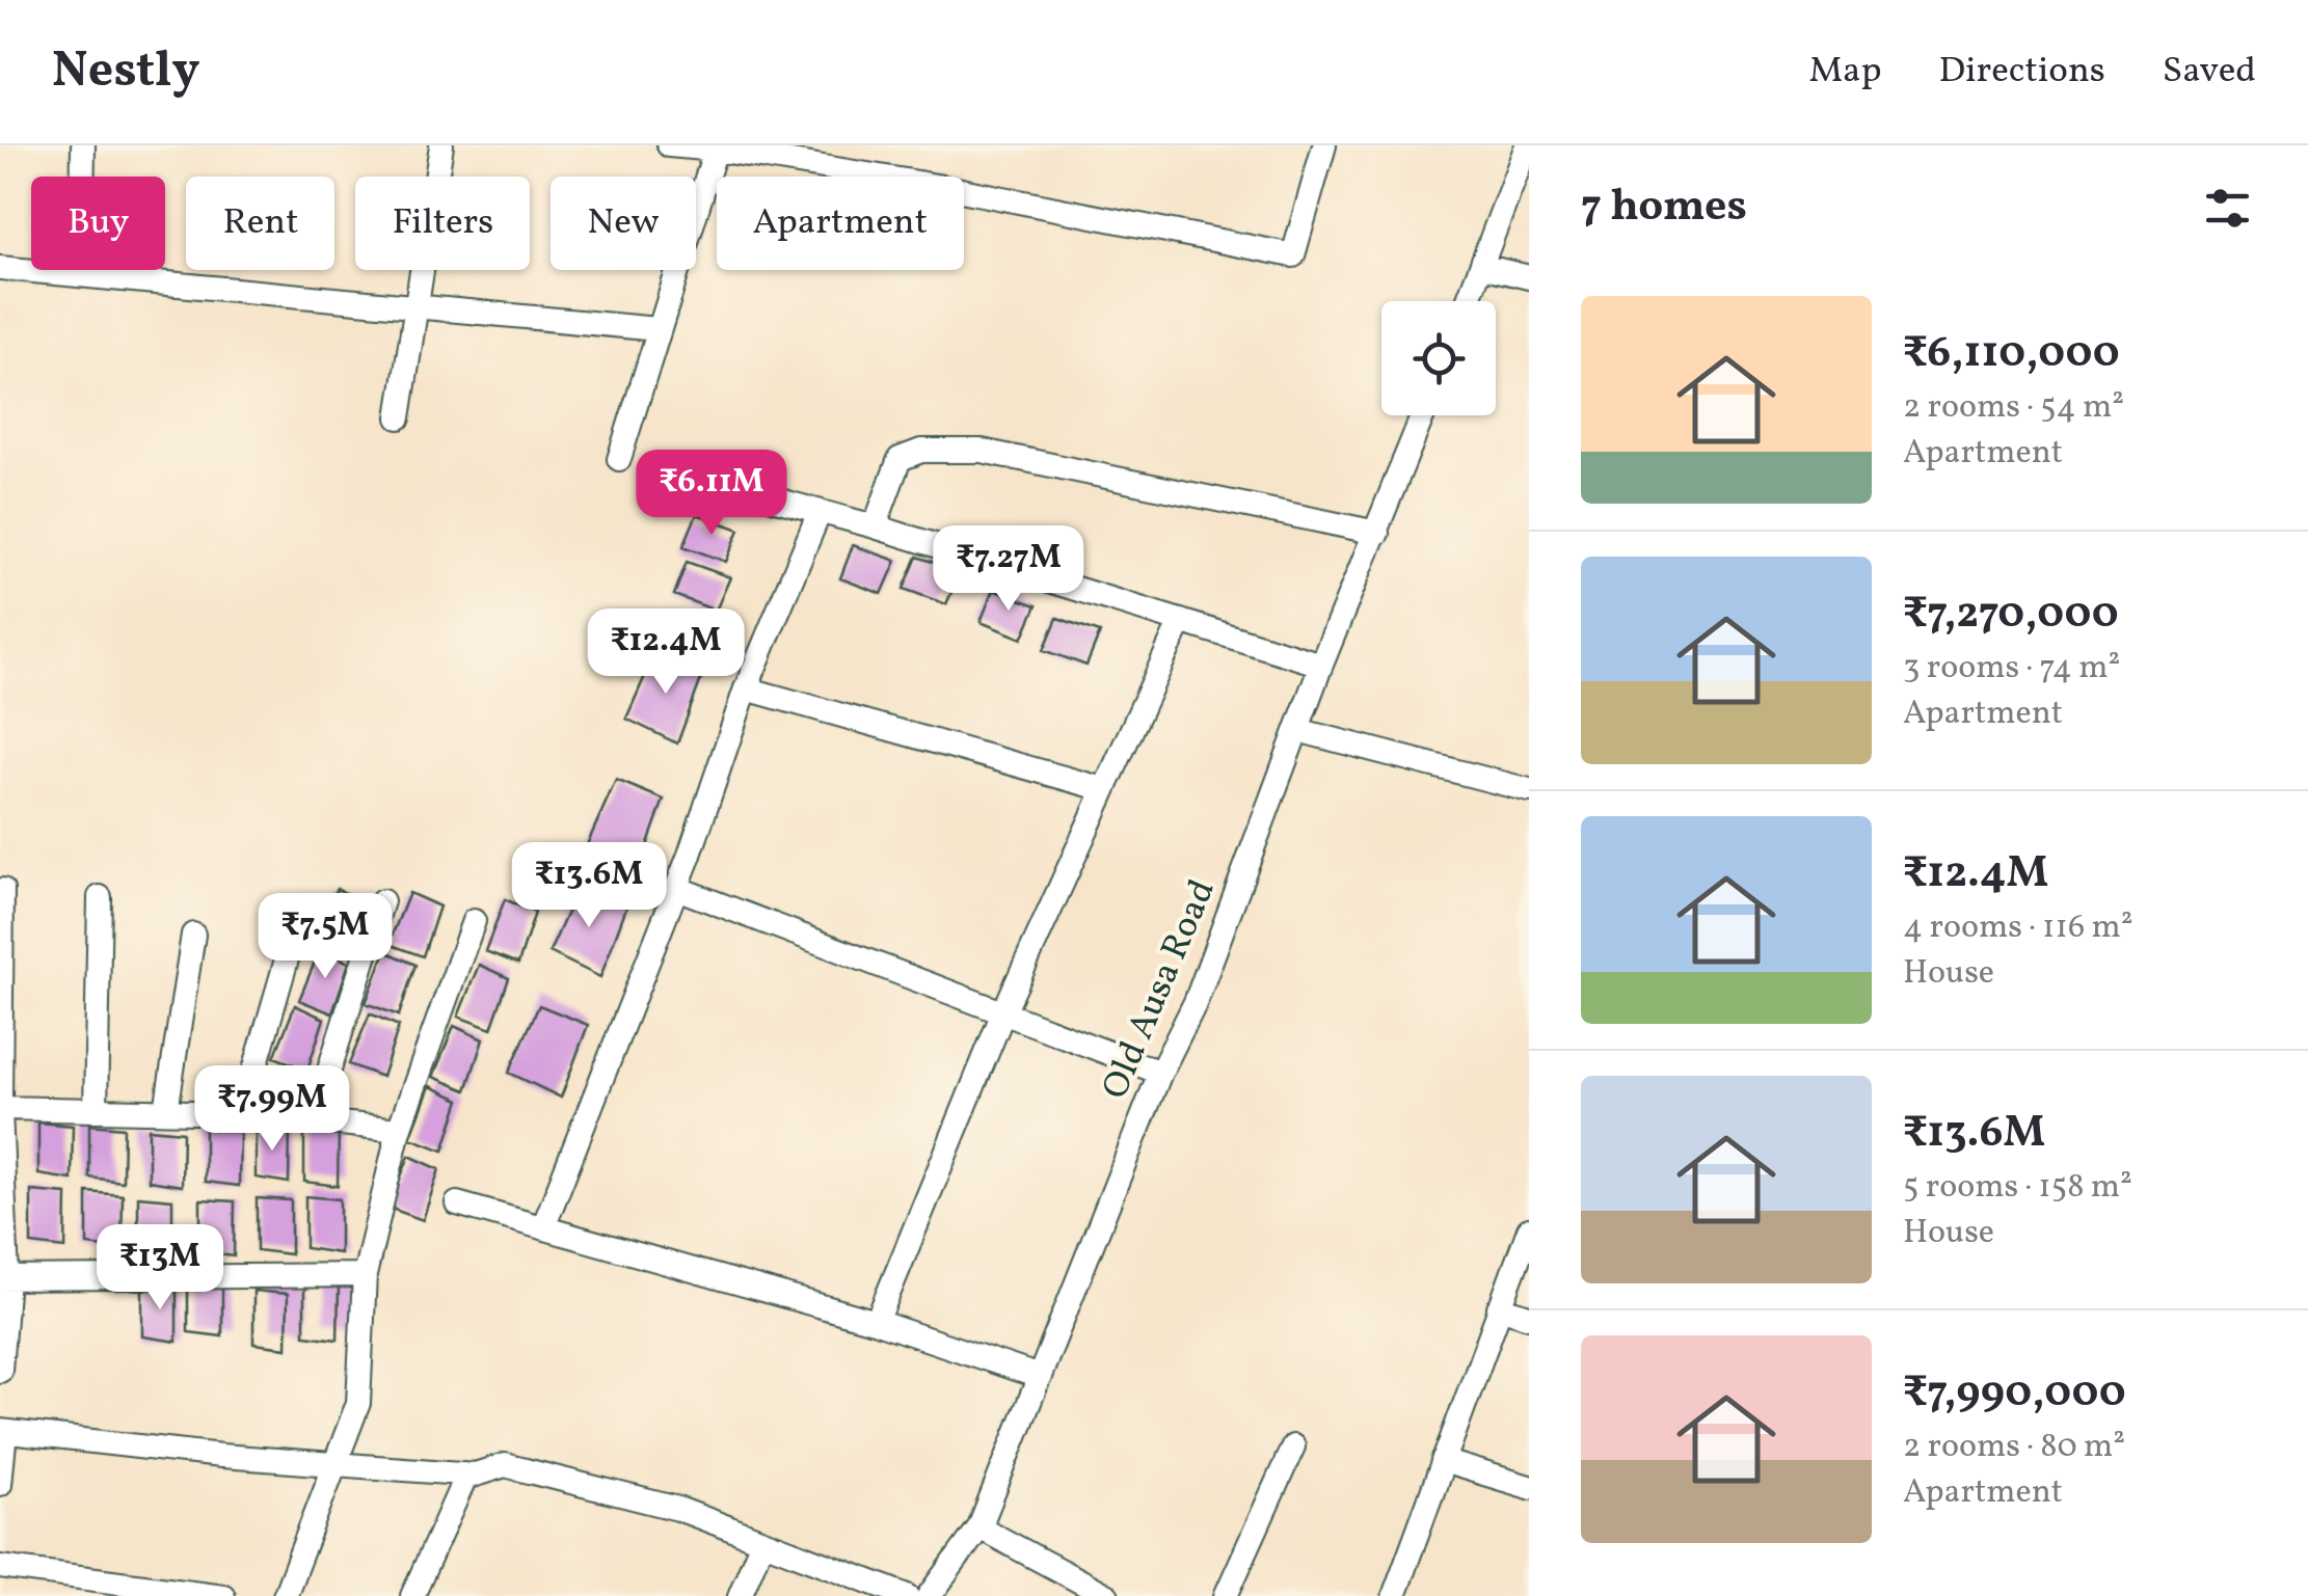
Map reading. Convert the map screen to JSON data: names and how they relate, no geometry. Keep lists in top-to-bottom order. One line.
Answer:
{"streets":{"street":["Old Ausa Road"]},"page":{"header":"Nestly","nav":["Map","Directions","Saved"],"heading":"7 homes","chip":["Buy","Rent","Filters","New","Apartment"],"list":[{"name":"₹6,110,000","note":"2 rooms · 54 m² · Apartment"},{"name":"₹7,270,000","note":"3 rooms · 74 m² · Apartment"},{"name":"₹12.4M","note":"4 rooms · 116 m² · House"},{"name":"₹13.6M","note":"5 rooms · 158 m² · House"},{"name":"₹7,990,000","note":"2 rooms · 80 m² · Apartment"}],"price":["₹6.11M","₹7.27M","₹12.4M","₹13.6M","₹7.5M","₹7.99M","₹13M"]}}
